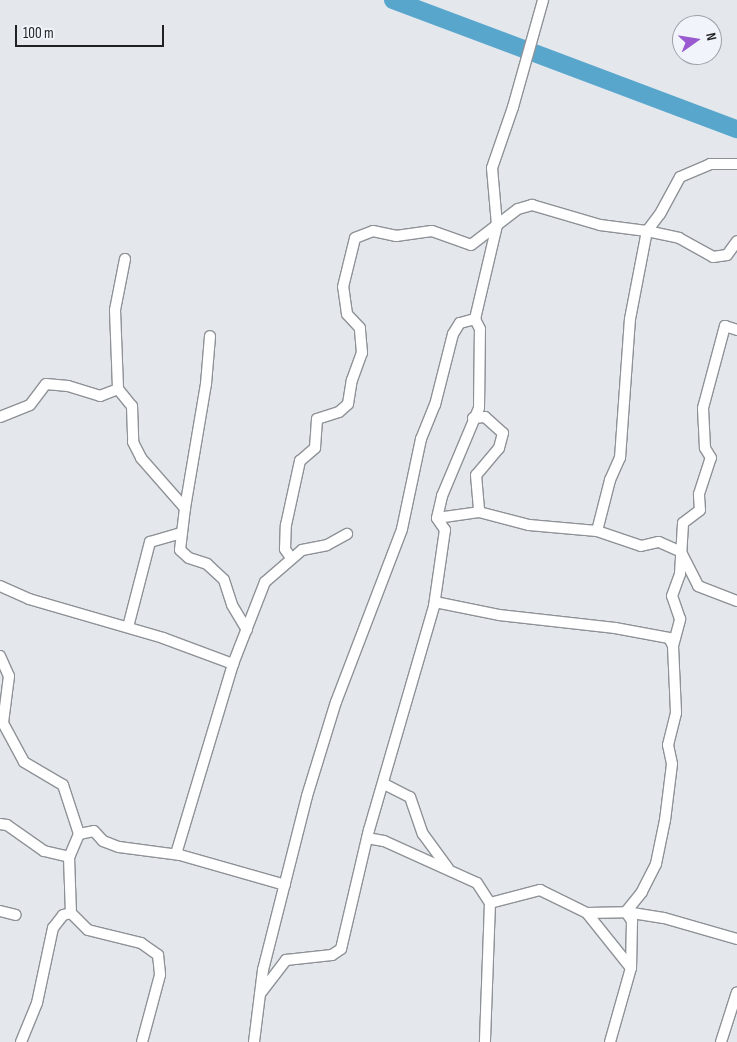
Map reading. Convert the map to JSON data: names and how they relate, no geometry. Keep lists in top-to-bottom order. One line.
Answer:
{"scale_bar":"100 m","north":"right"}
